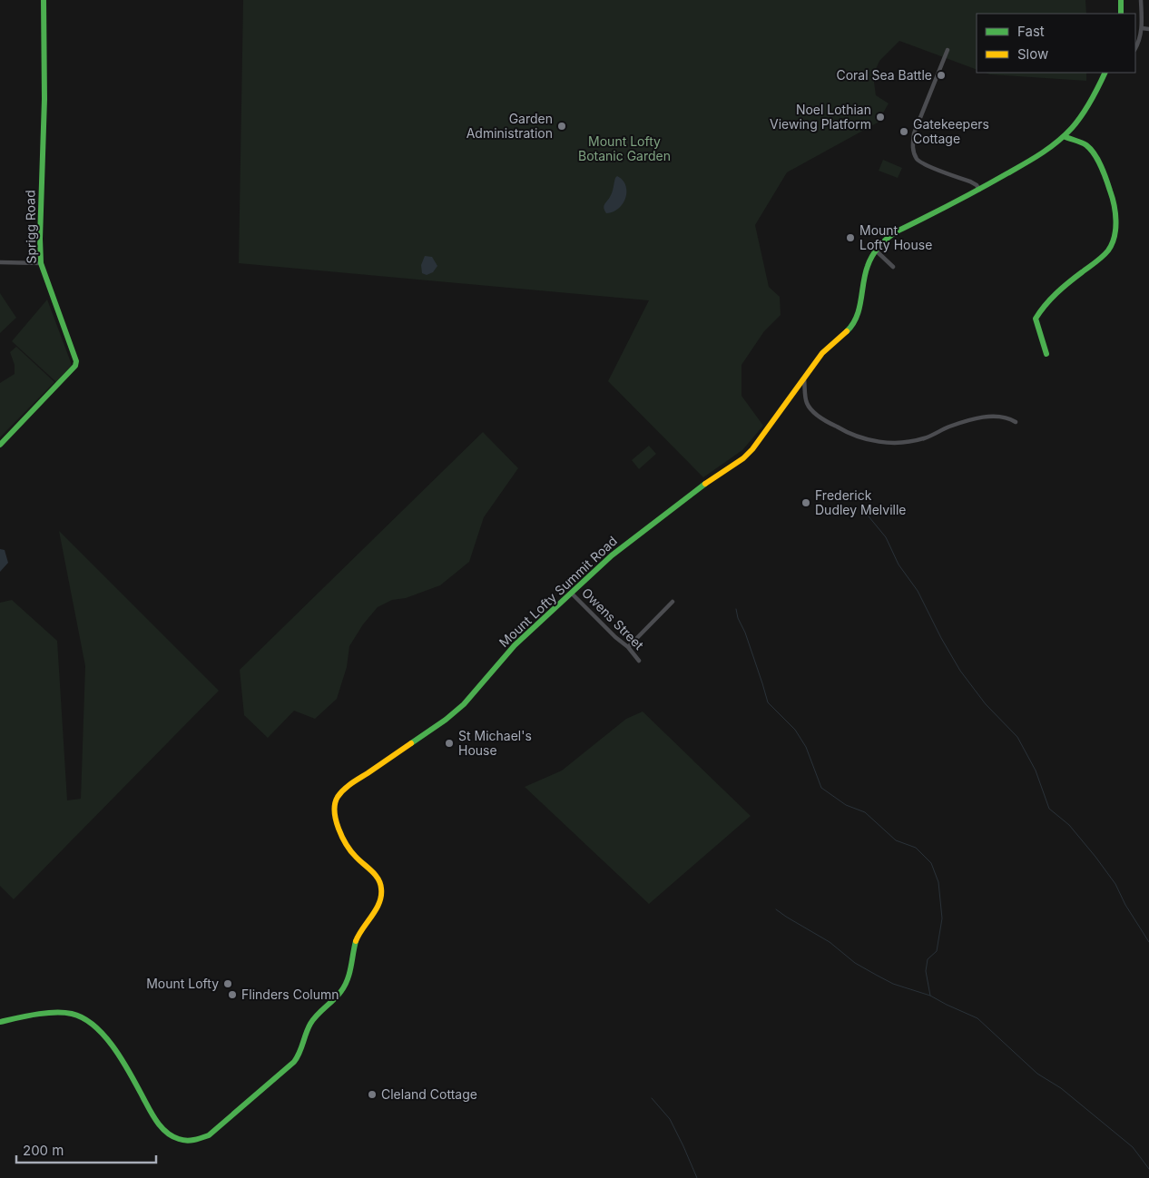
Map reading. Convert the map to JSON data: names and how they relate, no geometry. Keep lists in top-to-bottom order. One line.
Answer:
{"streets":{"main road":["Sprigg Road","Mount Lofty Summit Road"],"street":["Owens Street"]},"crossings":[["Mount Lofty Summit Road","Owens Street"]],"parks":["Mount Lofty Botanic Garden"],"places":["Coral Sea Battle","Noel Lothian Viewing Platform","Garden Administration","Gatekeepers Cottage","Mount Lofty House","Frederick Dudley Melville","St Michael's House","Mount Lofty","Flinders Column","Cleland Cottage"],"legend":["Fast","Slow"],"scale_bar":"200 m"}
